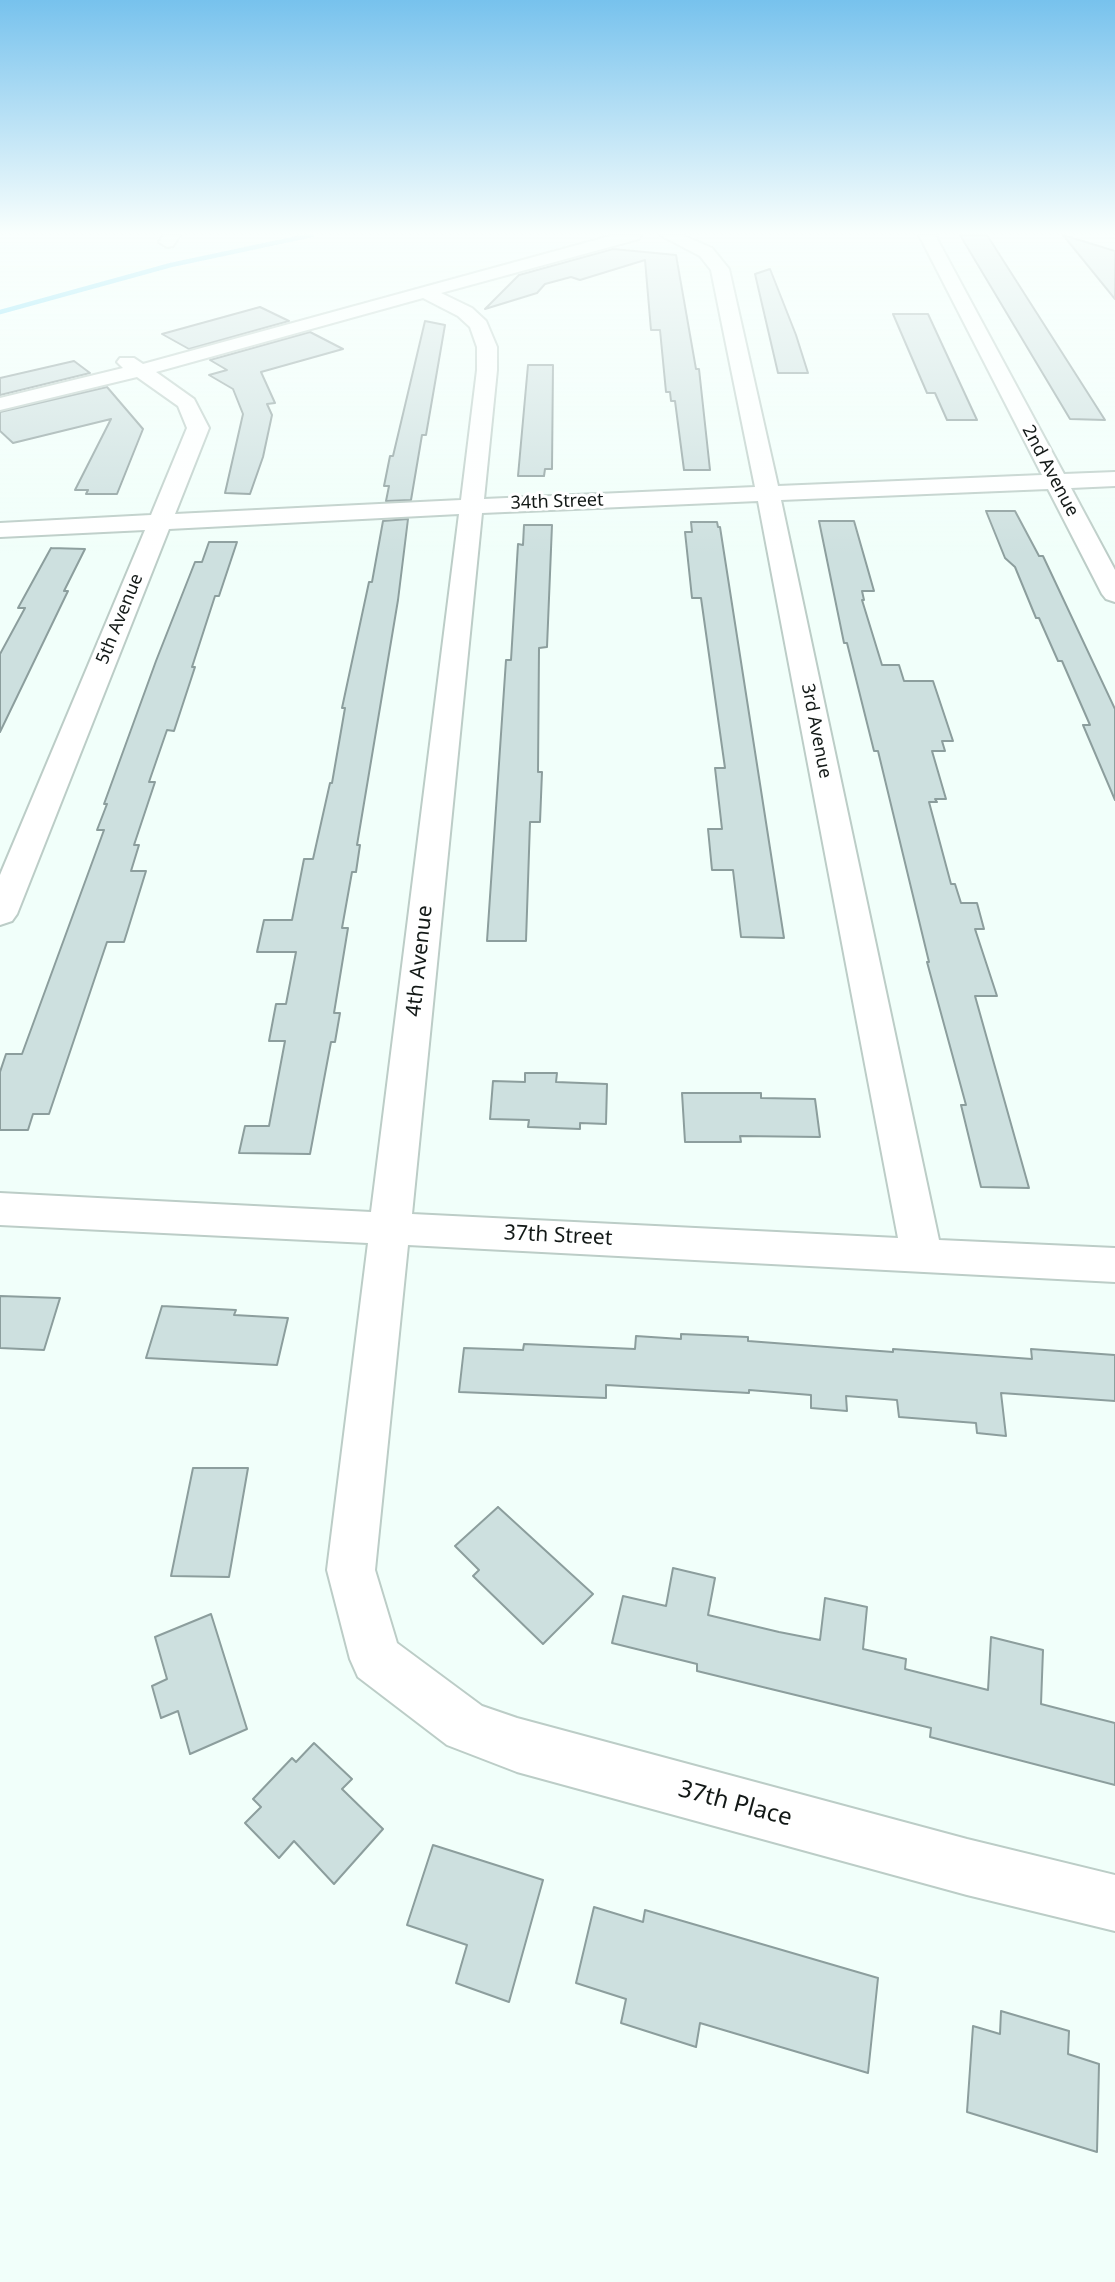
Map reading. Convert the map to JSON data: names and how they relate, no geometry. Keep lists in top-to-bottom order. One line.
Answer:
{"streets":{"street":["2nd Avenue","34th Street","5th Avenue","3rd Avenue","4th Avenue","37th Street","37th Place"]},"crossings":[["2nd Avenue","34th Street"],["34th Street","5th Avenue"],["34th Street","3rd Avenue"],["34th Street","4th Avenue"],["3rd Avenue","37th Street"],["4th Avenue","37th Street"],["4th Avenue","37th Place"]]}
